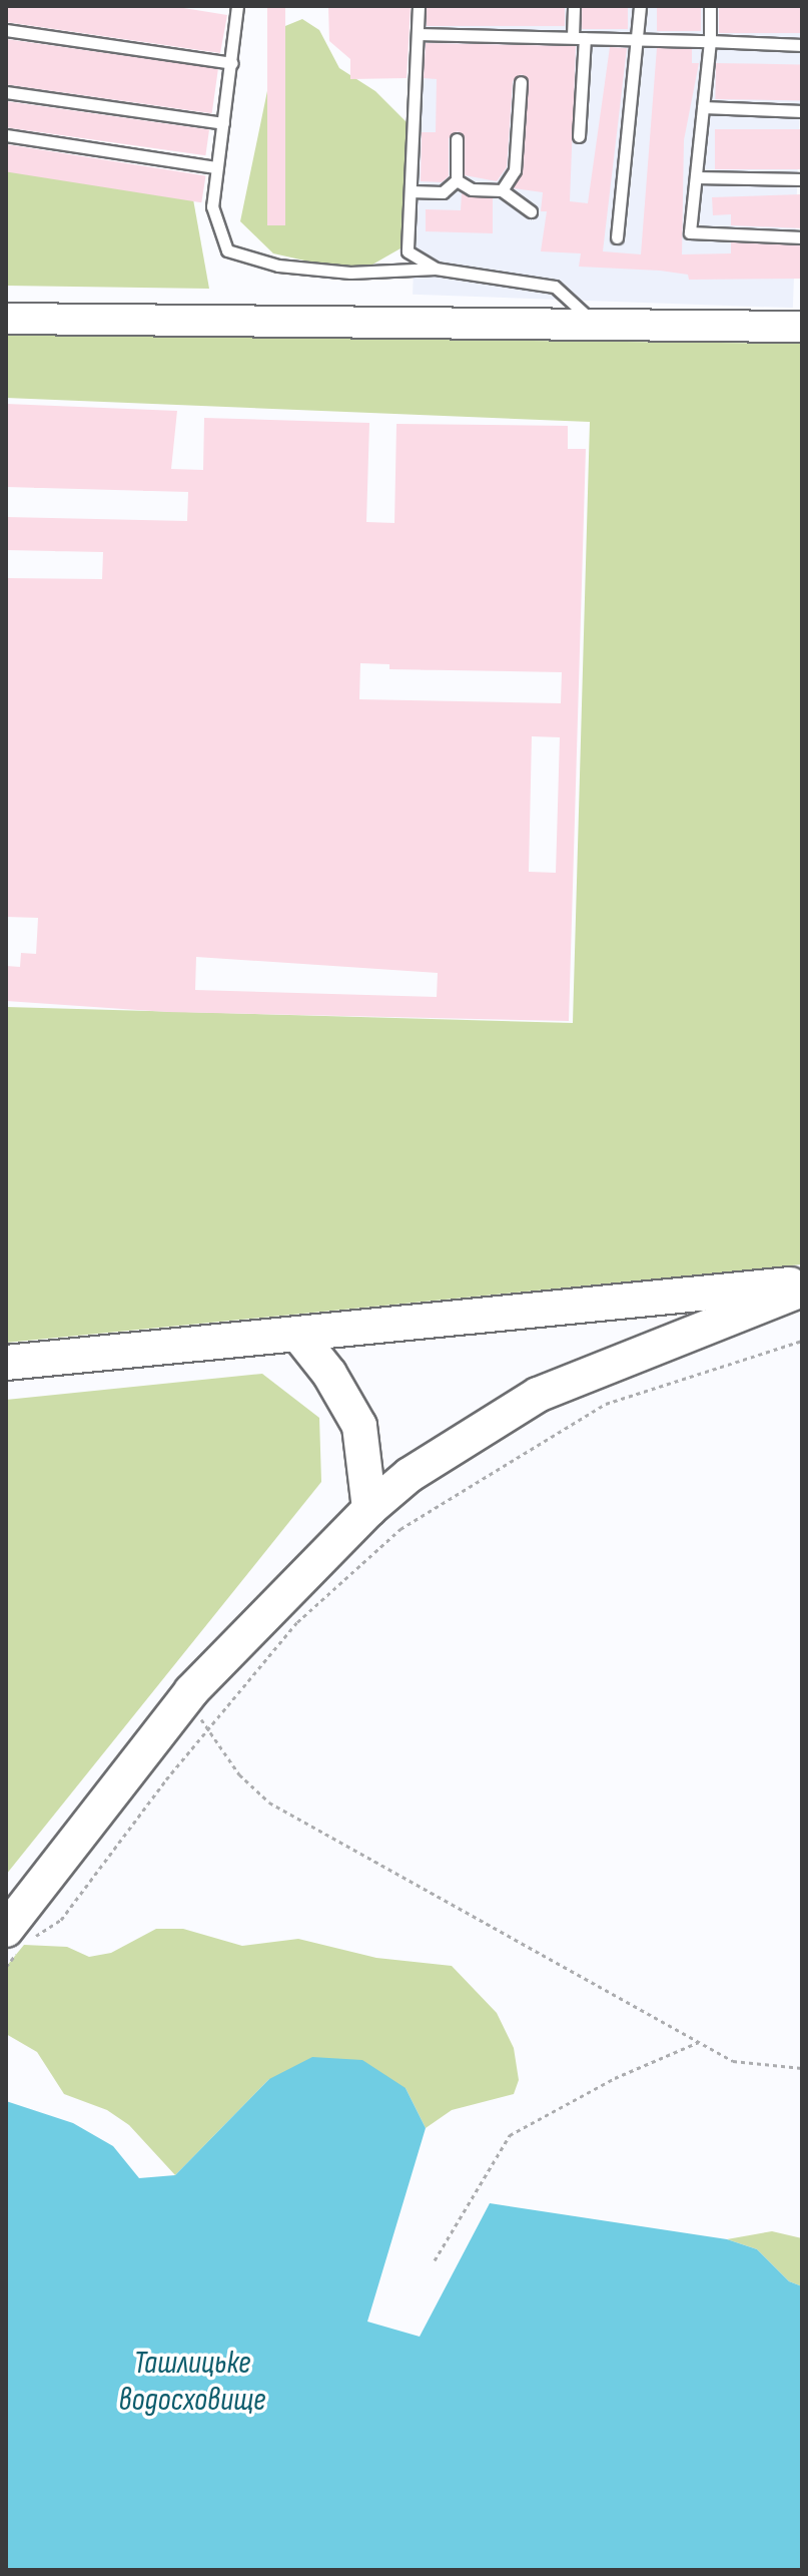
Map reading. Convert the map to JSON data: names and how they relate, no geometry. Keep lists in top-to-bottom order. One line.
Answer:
{"water":["Ташлицьке водосховище"]}
